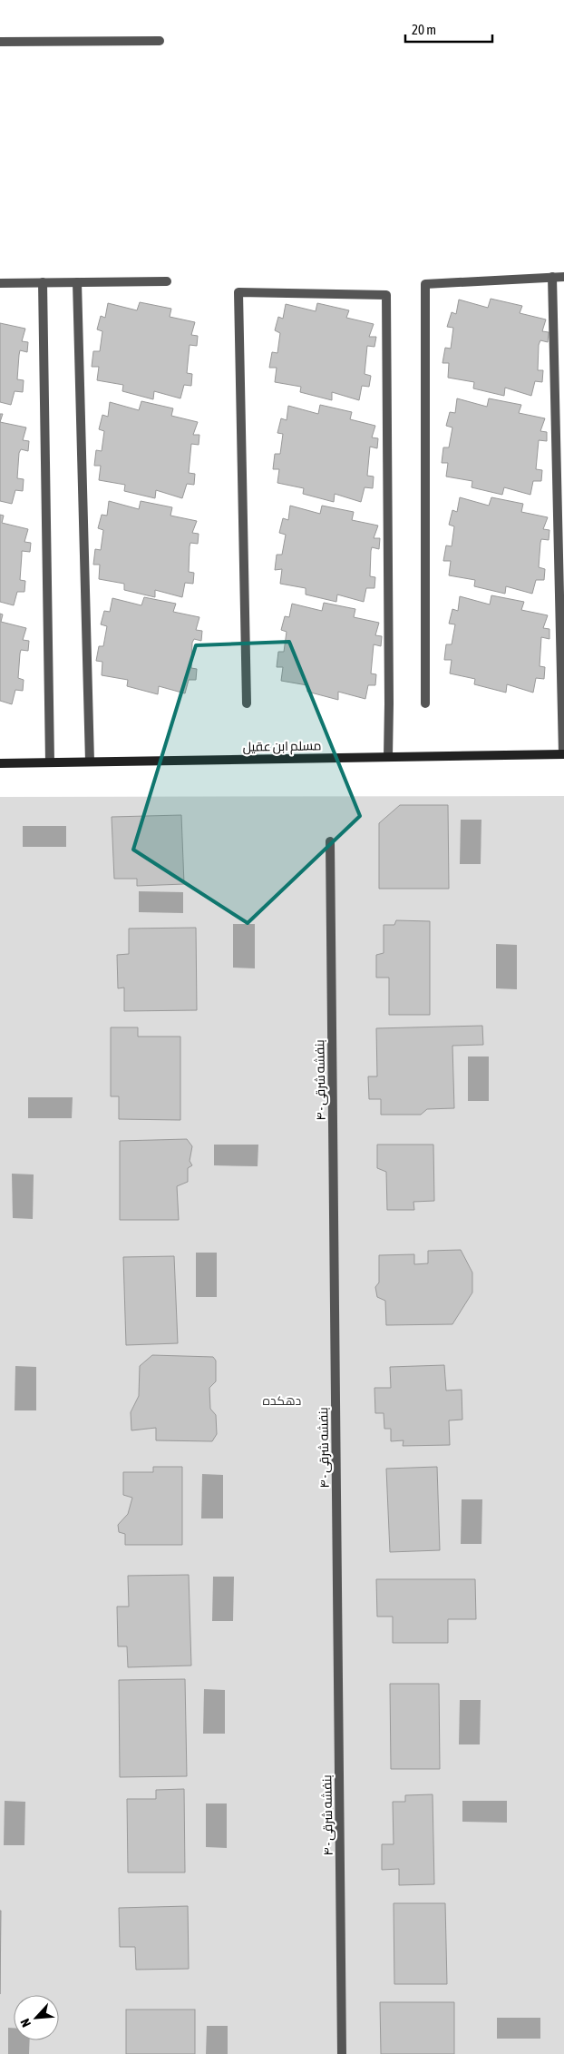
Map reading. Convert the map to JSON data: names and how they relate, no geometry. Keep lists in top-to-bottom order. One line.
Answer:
{"streets":{"street":["مسلم ابن عقیل","بنفشه شرقی - ۴"]},"parks":["دهکده"],"scale_bar":"20 m","north":"bottom left"}
